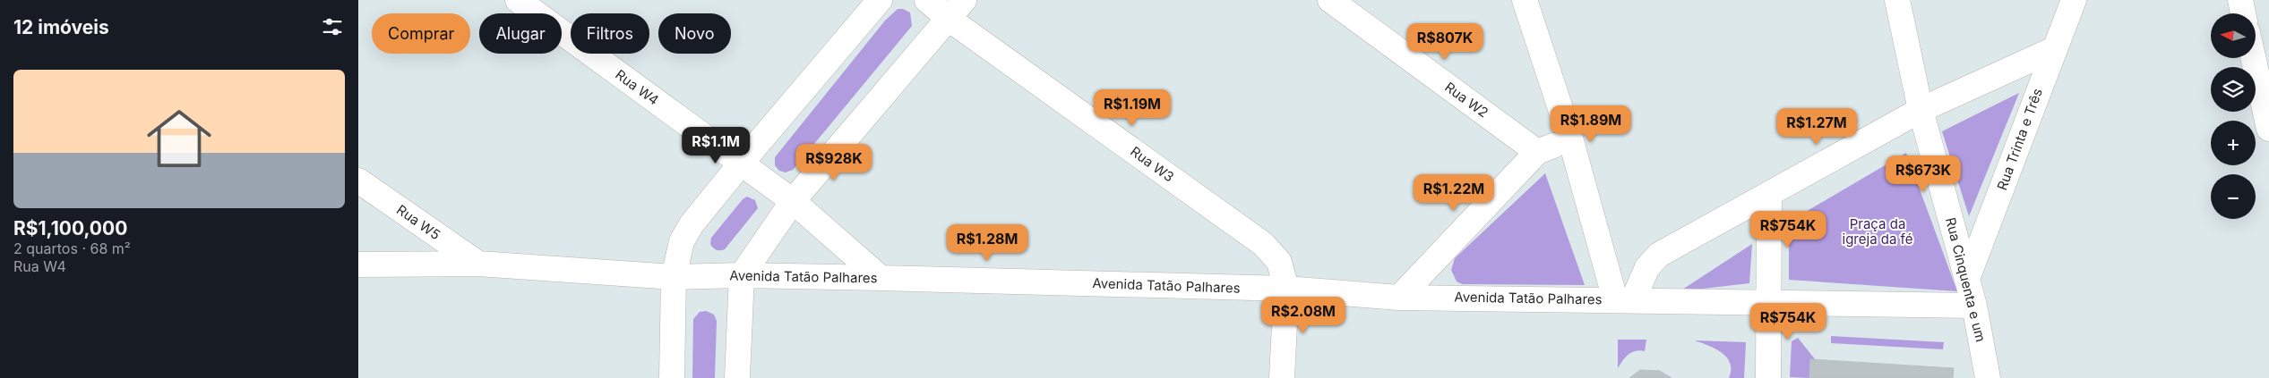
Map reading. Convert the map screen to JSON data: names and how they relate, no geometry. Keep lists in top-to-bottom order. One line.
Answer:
{"streets":{"street":["Rua W4","Rua W2","Rua Trinta e Três","Rua W3","Rua W5","Avenida Tatão Palhares","Rua Cinquenta e um"]},"crossings":[["Rua W4","Avenida Tatão Palhares"],["Rua Trinta e Três","Rua Cinquenta e um"],["Rua W3","Avenida Tatão Palhares"],["Rua W5","Avenida Tatão Palhares"],["Avenida Tatão Palhares","Rua Cinquenta e um"]],"parks":["Praça da igreja da fé"],"north":"left","page":{"heading":"12 imóveis","map_buttons":["+","−"],"chip":["Comprar","Alugar","Filtros","Novo"],"price":["R$807K","R$1.19M","R$1.89M","R$1.27M","R$1.1M","R$928K","R$673K","R$1.22M","R$754K","R$1.28M","R$2.08M","R$754K"],"list":[{"name":"R$1,100,000","note":"2 quartos · 68 m² · Rua W4"}]}}
